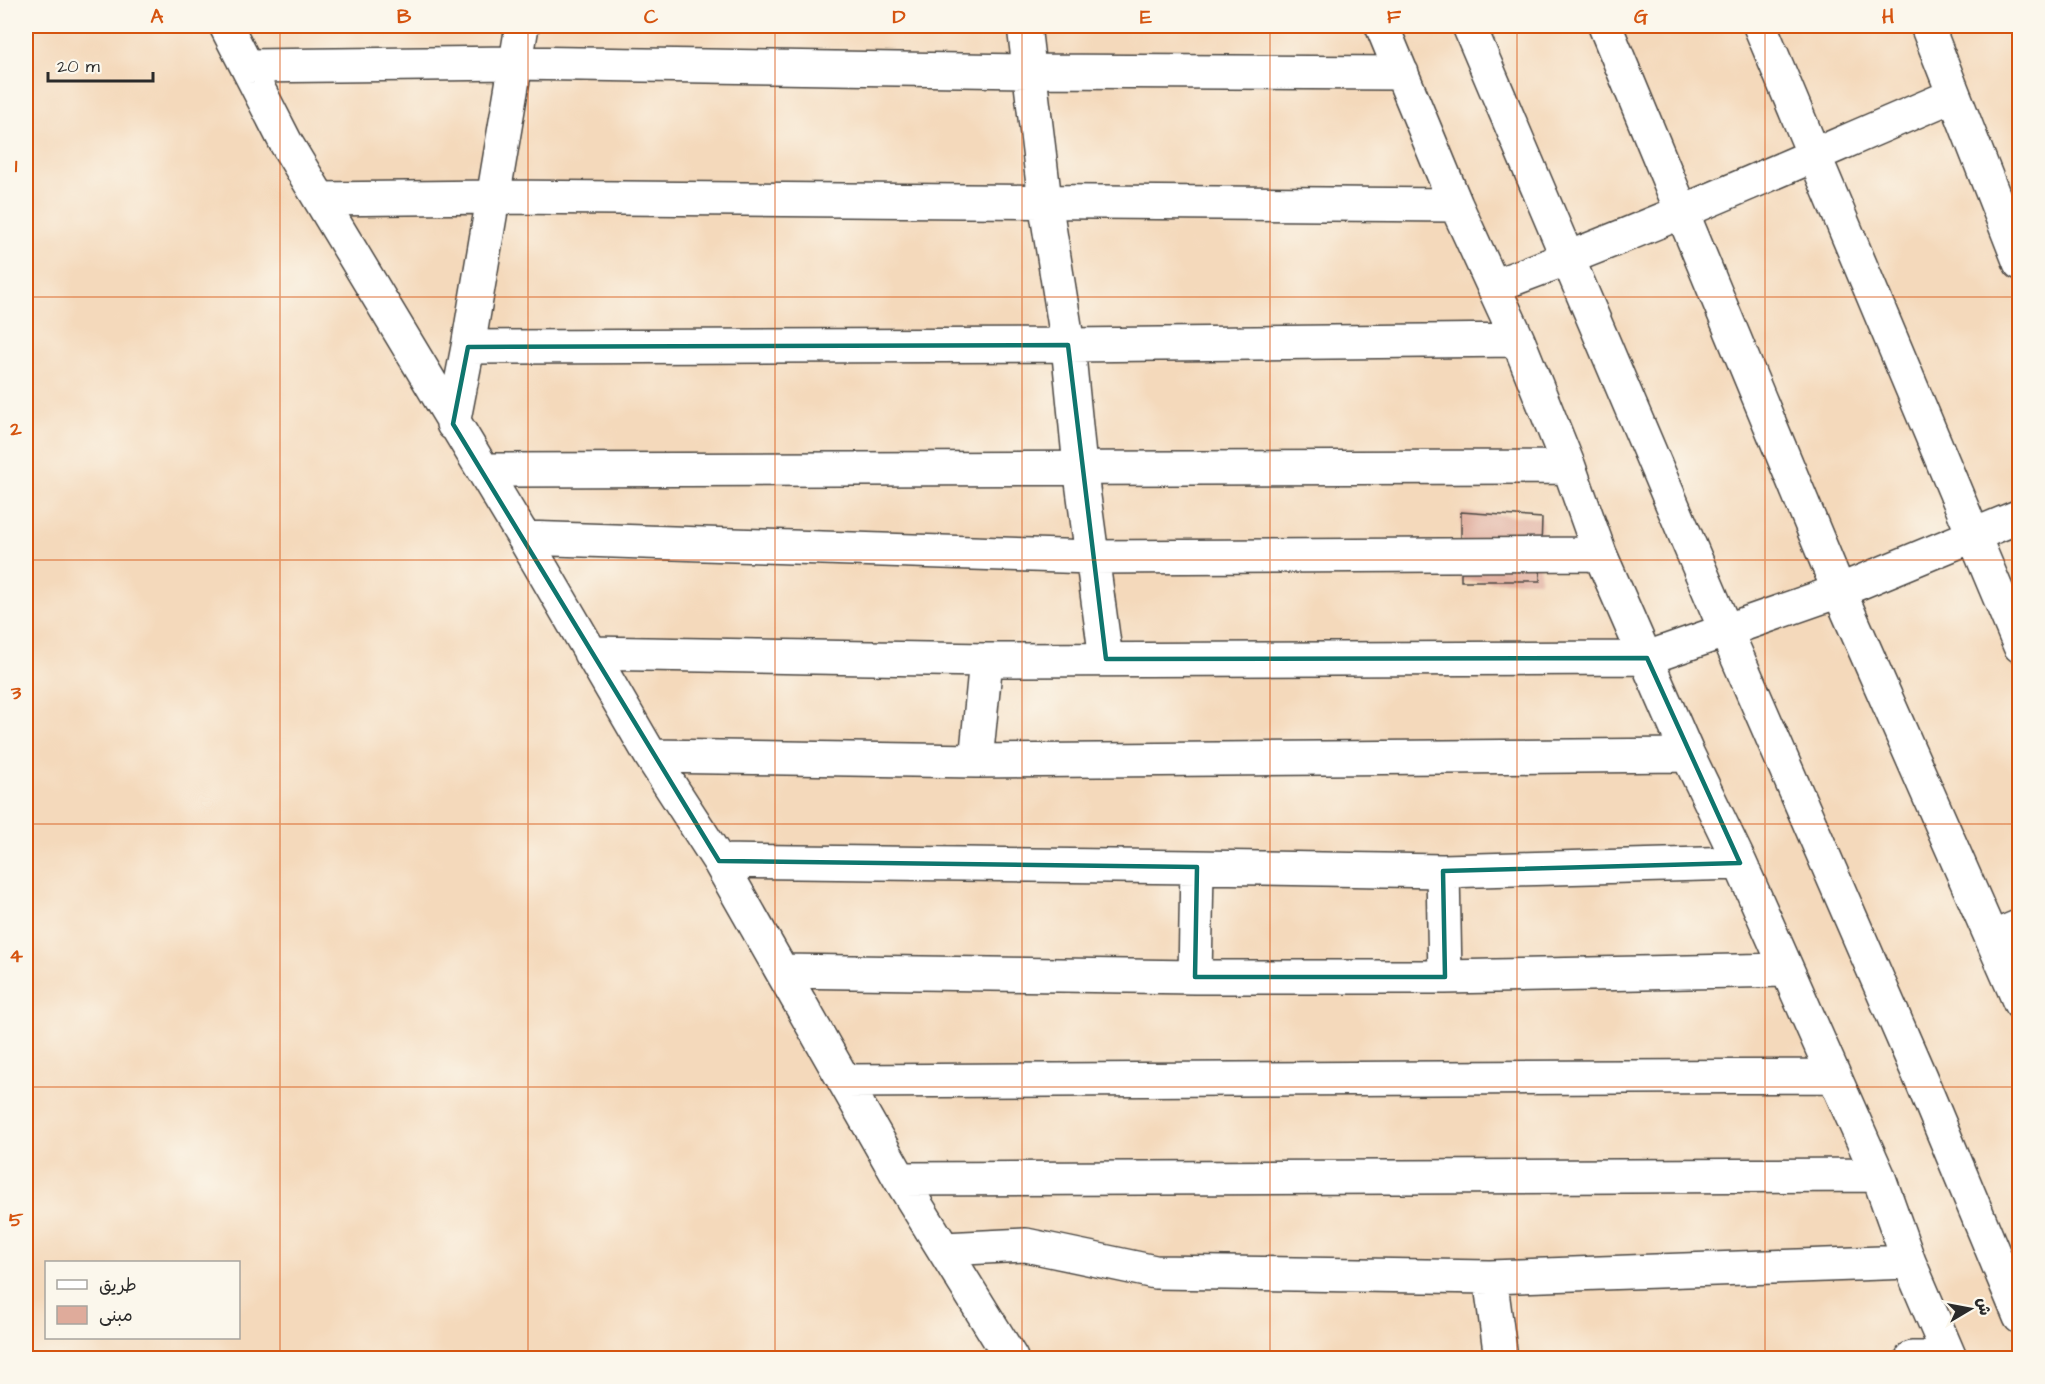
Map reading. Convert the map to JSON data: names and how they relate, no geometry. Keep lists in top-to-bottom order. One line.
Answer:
{"legend":["طريق","مبنى"],"scale_bar":"20 m","north":"right","grid":{"columns":["A","B","C","D","E","F","G","H"],"rows":["1","2","3","4","5"]}}
